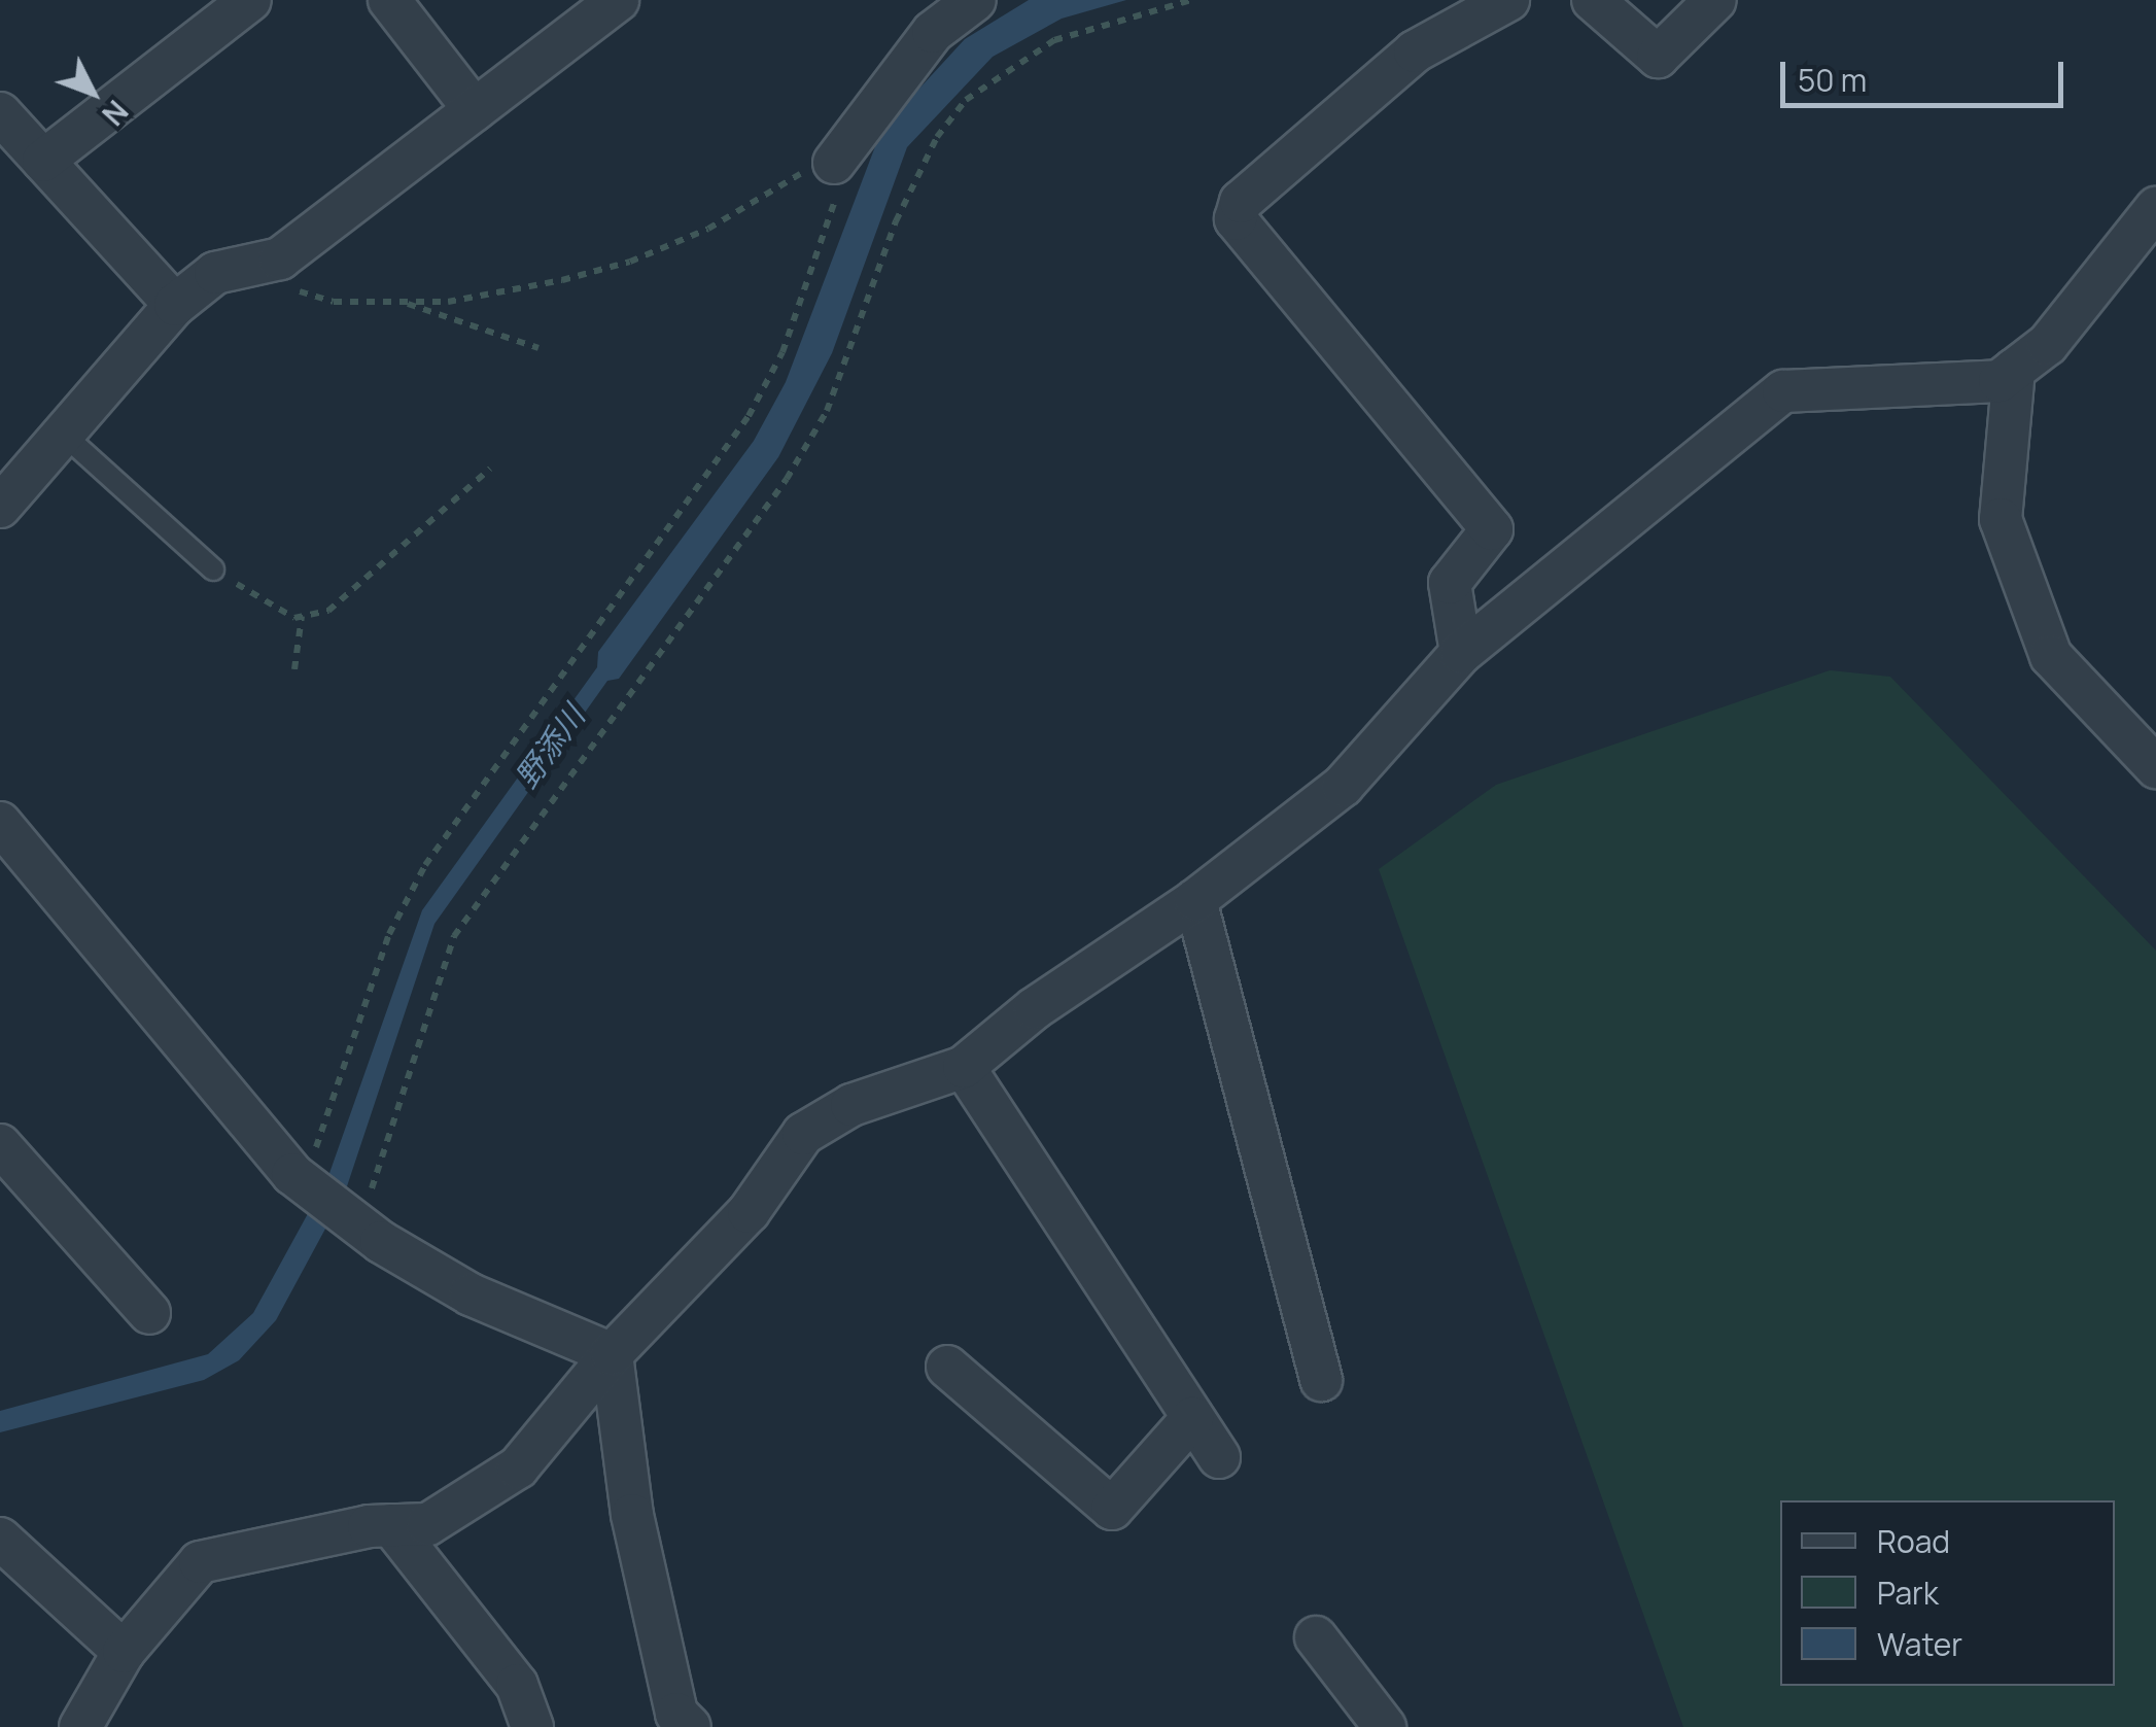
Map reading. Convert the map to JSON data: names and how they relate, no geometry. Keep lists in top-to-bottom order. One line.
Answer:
{"water":["野添川"],"legend":["Road","Park","Water"],"scale_bar":"50 m","north":"bottom right"}
